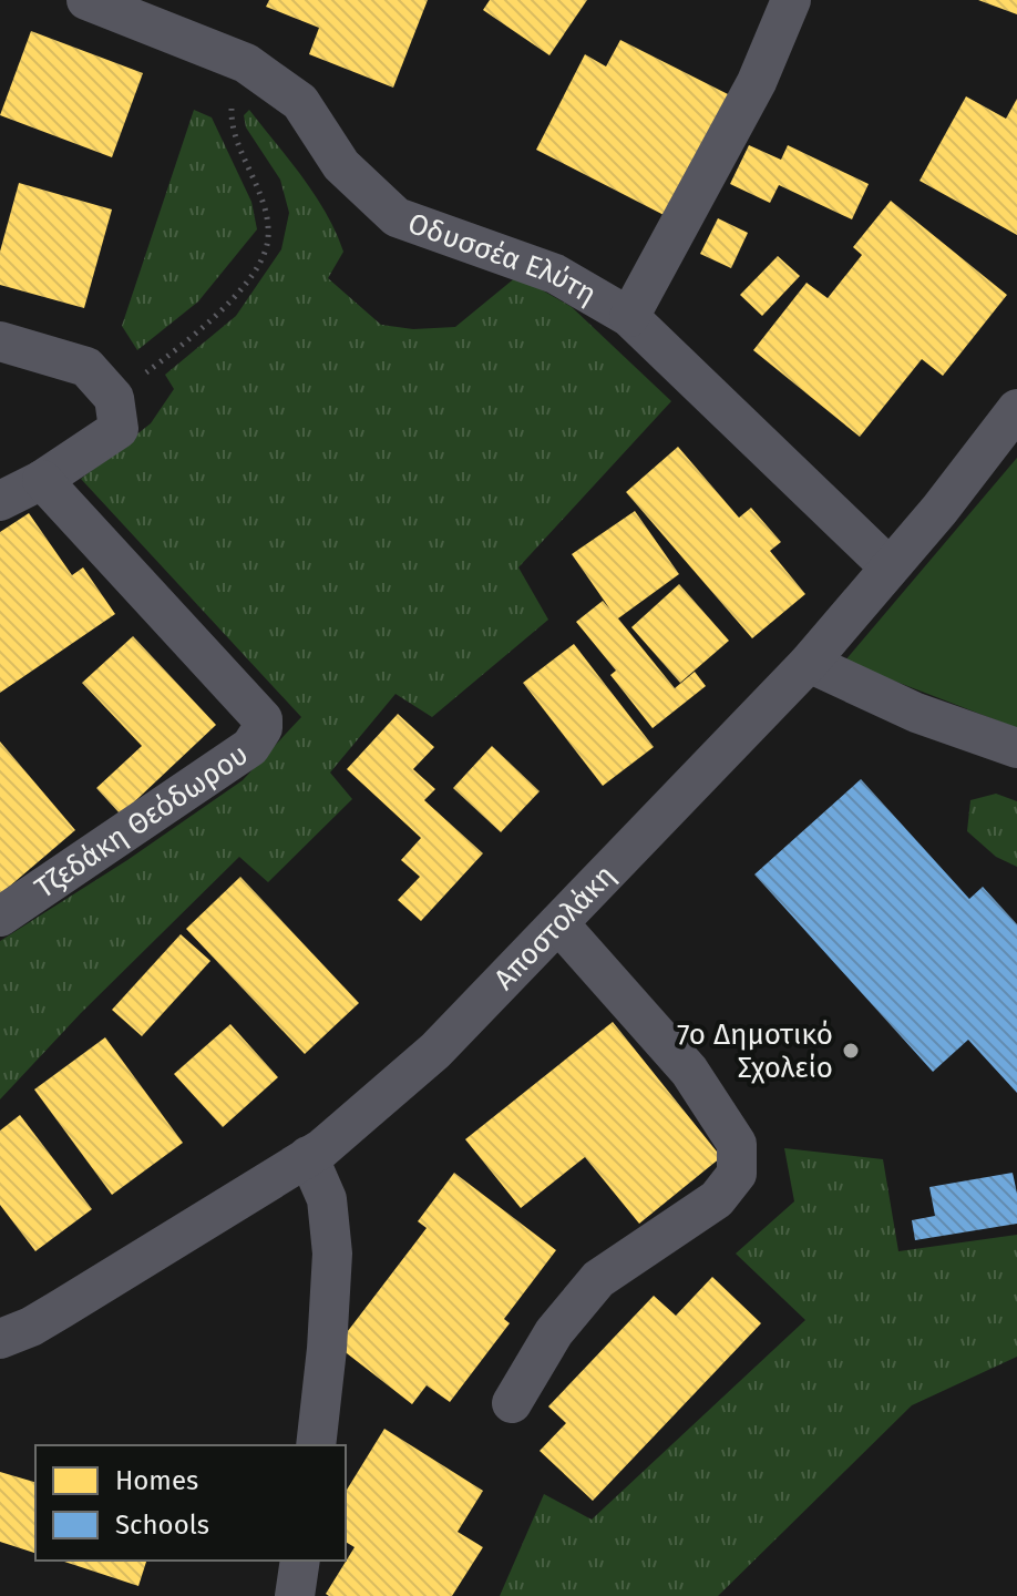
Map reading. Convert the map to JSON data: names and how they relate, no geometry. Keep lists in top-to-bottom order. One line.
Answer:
{"streets":{"street":["Οδυσσέα Ελύτη","Τζεδάκη Θεόδωρου","Αποστολάκη"]},"crossings":[["Οδυσσέα Ελύτη","Αποστολάκη"]],"places":["7ο Δημοτικό Σχολείο"],"legend":["Homes","Schools"]}
